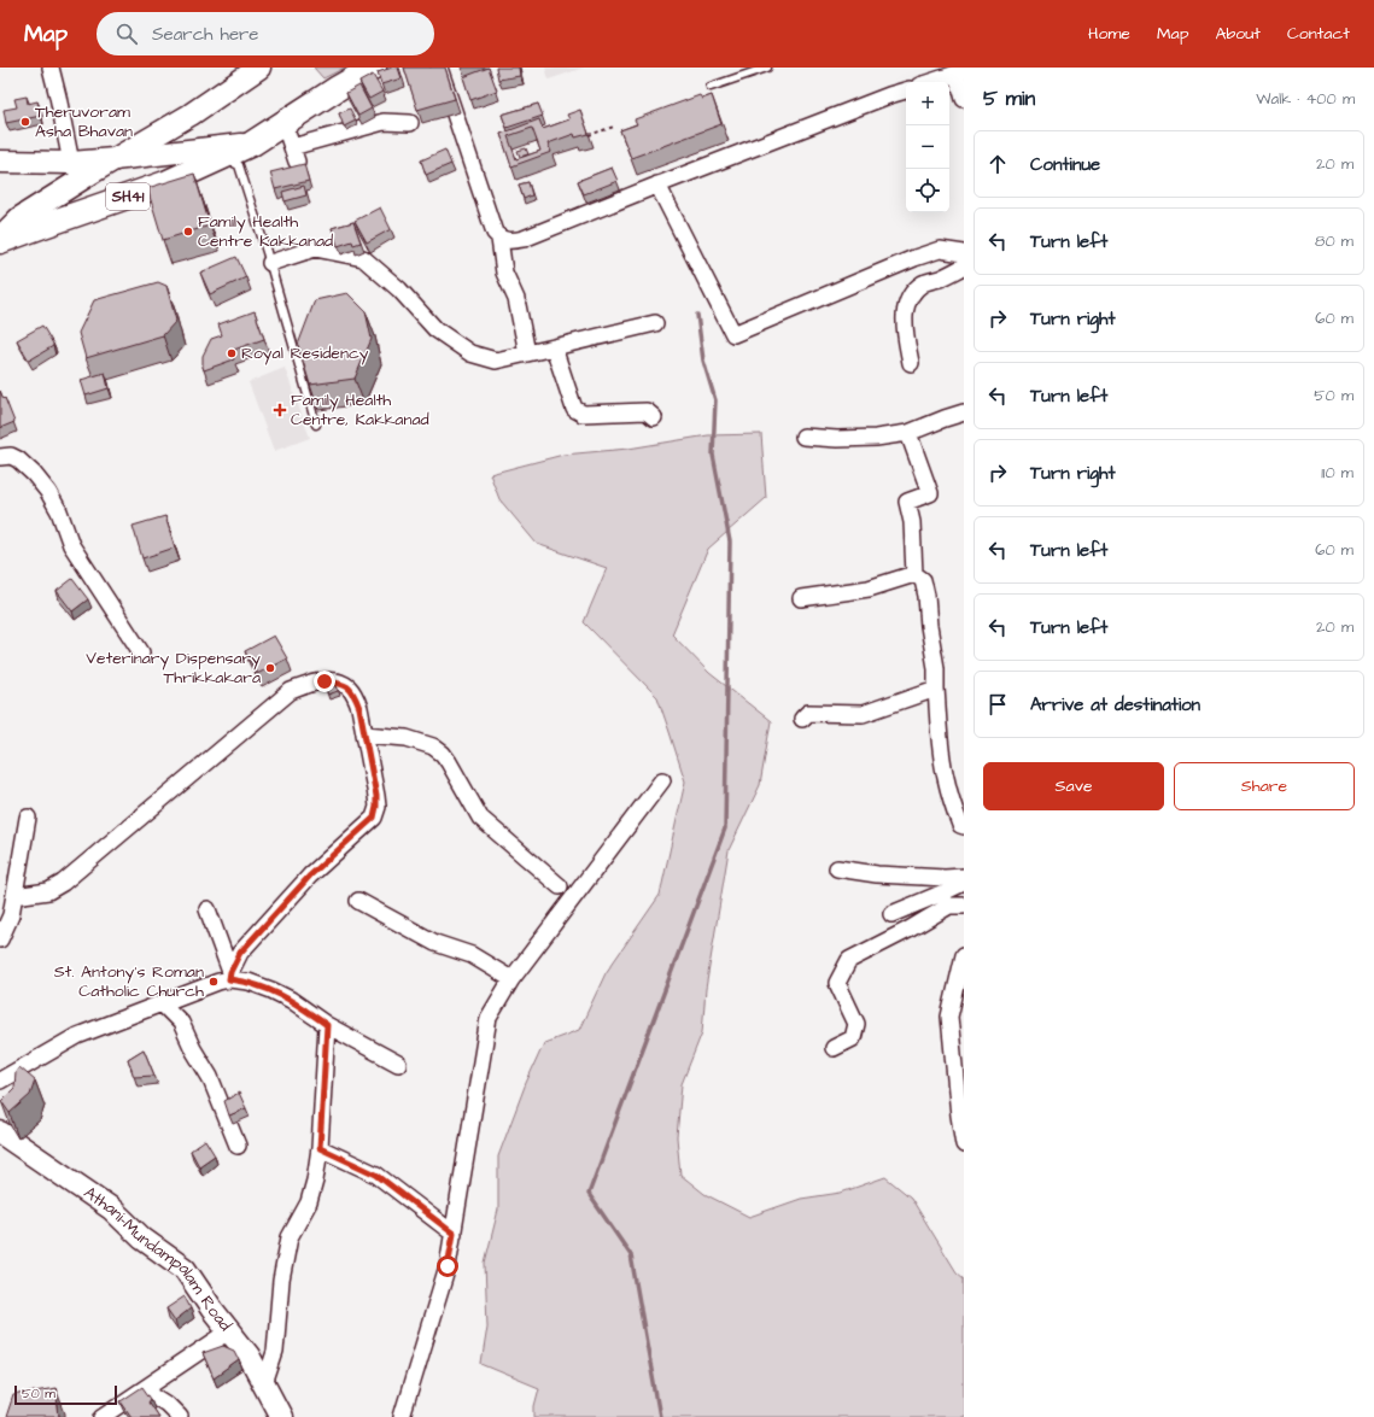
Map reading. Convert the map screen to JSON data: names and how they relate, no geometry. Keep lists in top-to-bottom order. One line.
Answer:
{"streets":{"main road":["SH41"],"street":["Athani-Mundampalam Road"]},"places":{"other":["Theruvoram Asha Bhavan","Family Health Centre Kakkanad","Royal Residency","Veterinary Dispensary Thrikkakara","St. Antony's Roman Catholic Church"],"health":["Family Health Centre, Kakkanad"]},"scale_bar":"50 m","page":{"header":"Map","search":"Search here","nav":["Home","Map","About","Contact"],"heading":["5 min","Walk · 400 m"],"map_buttons":["+","−"],"list":[["Continue","20 m"],["Turn left","80 m"],["Turn right","60 m"],["Turn left","50 m"],["Turn right","110 m"],["Turn left","60 m"],["Turn left","20 m"],"Arrive at destination"],"buttons":["Save","Share"],"scale":"50 m"}}
